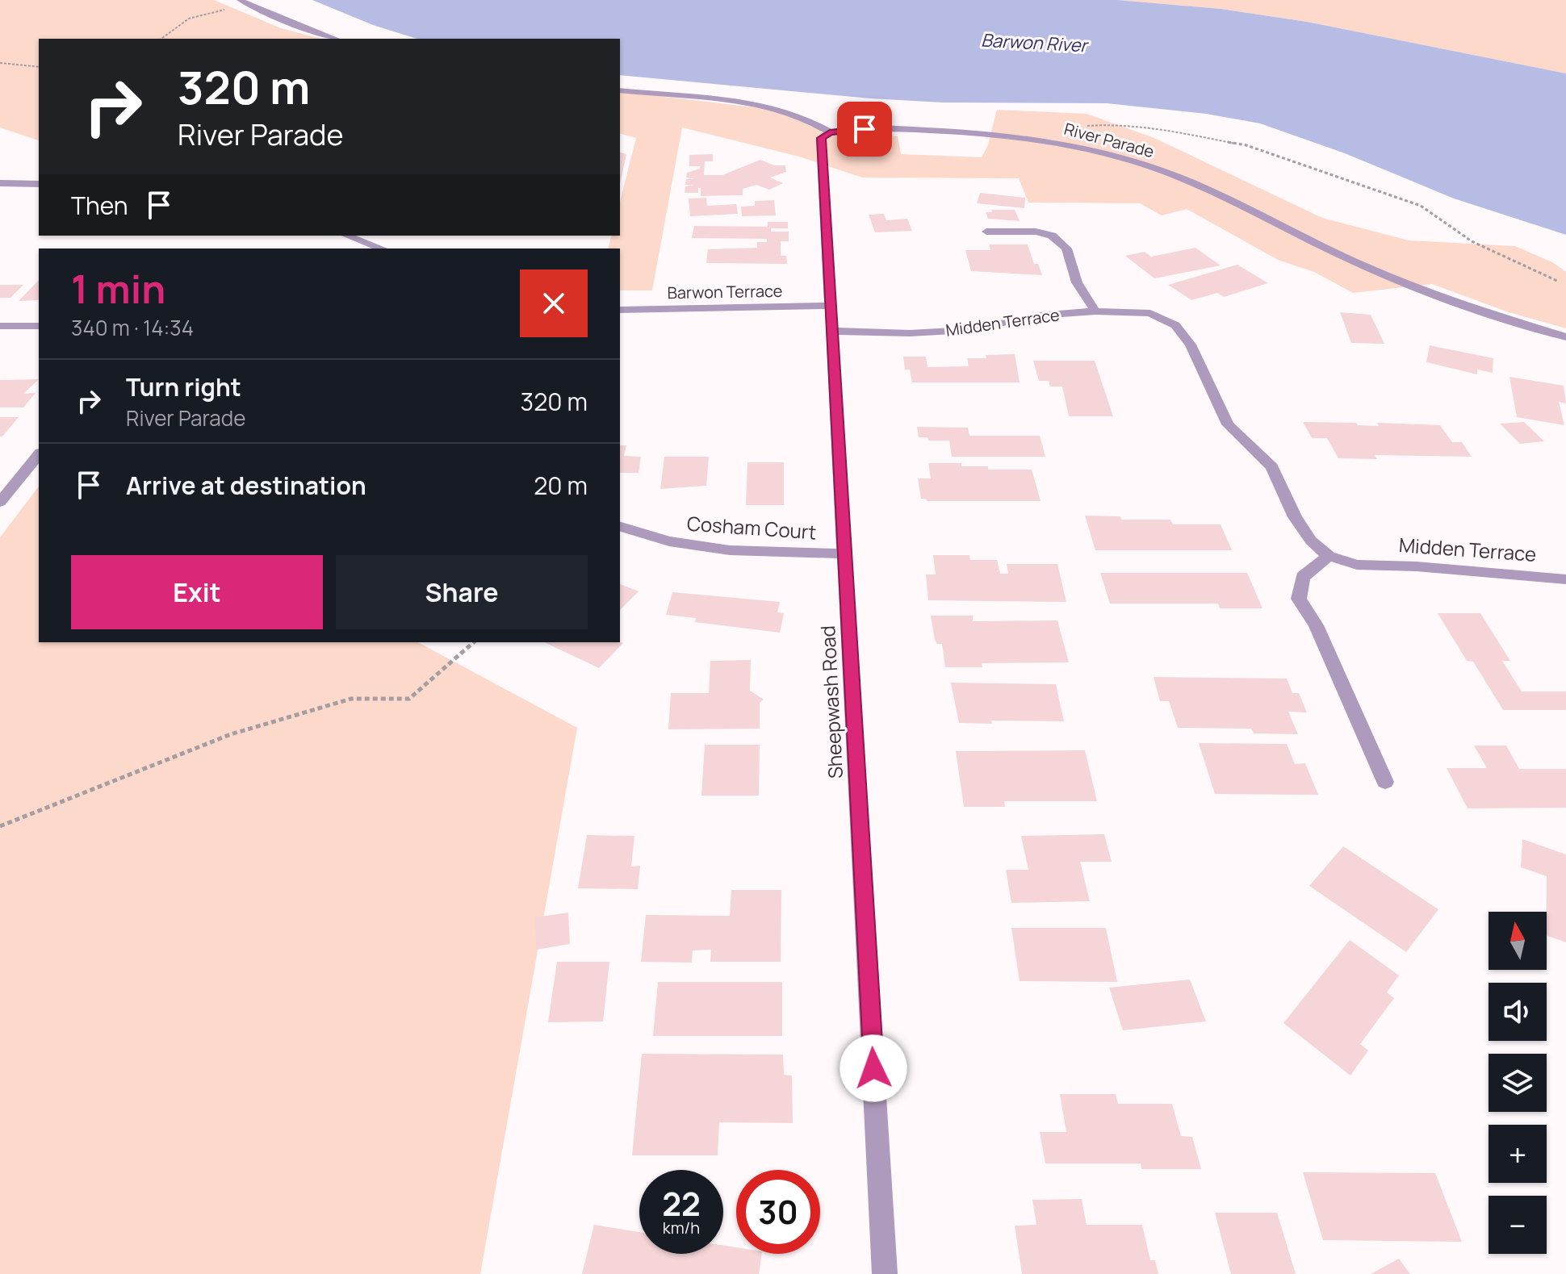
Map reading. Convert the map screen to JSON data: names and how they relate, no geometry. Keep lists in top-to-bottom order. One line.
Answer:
{"streets":{"street":["River Parade","Barwon Terrace","Midden Terrace","Cosham Court","Sheepwash Road"]},"crossings":[["River Parade","Sheepwash Road"],["Barwon Terrace","Sheepwash Road"],["Midden Terrace","Sheepwash Road"],["Cosham Court","Sheepwash Road"]],"water":["Barwon River"],"north":"top","page":{"turn":["320 m","River Parade"],"then":"Then","heading":["1 min","340 m · 14:34"],"list":[{"name":"Turn right","note":"River Parade","value":"320 m"},{"name":"Arrive at destination","value":"20 m"}],"buttons":["Exit","Share"],"map_buttons":["+","−"],"speed":"22 km/h","limit":"30"}}
